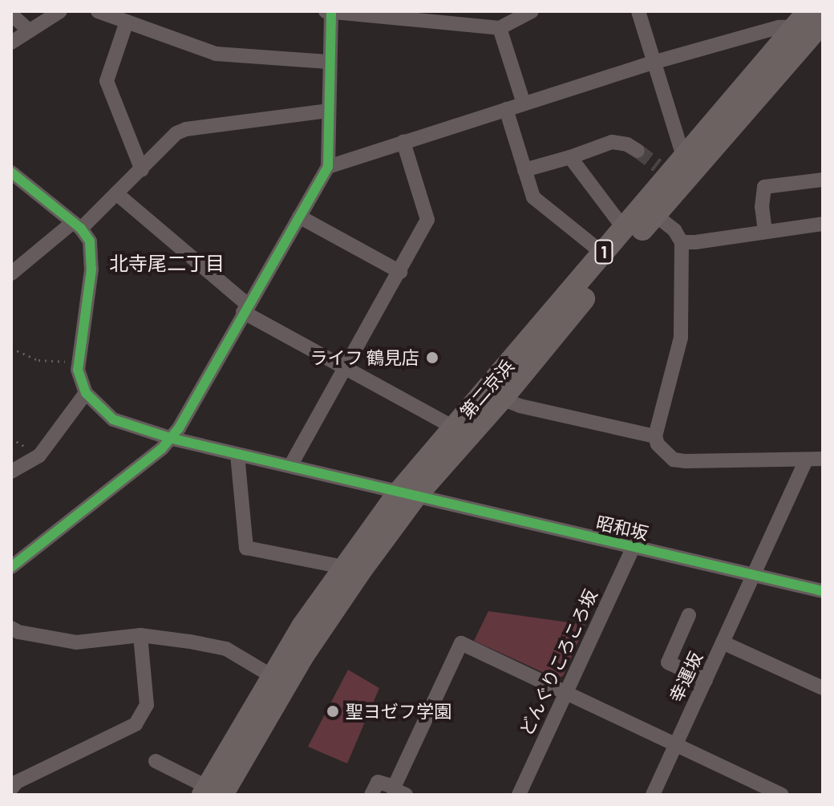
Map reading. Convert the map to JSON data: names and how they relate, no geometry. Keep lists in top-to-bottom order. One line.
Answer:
{"streets":{"highway":["1","第二京浜"],"street":["昭和坂","どんぐりころころ坂","幸運坂"]},"crossings":[["第二京浜","昭和坂"],["昭和坂","どんぐりころころ坂"],["昭和坂","幸運坂"]],"districts":["北寺尾二丁目"],"places":["ライフ 鶴見店","聖ヨゼフ学園"]}
